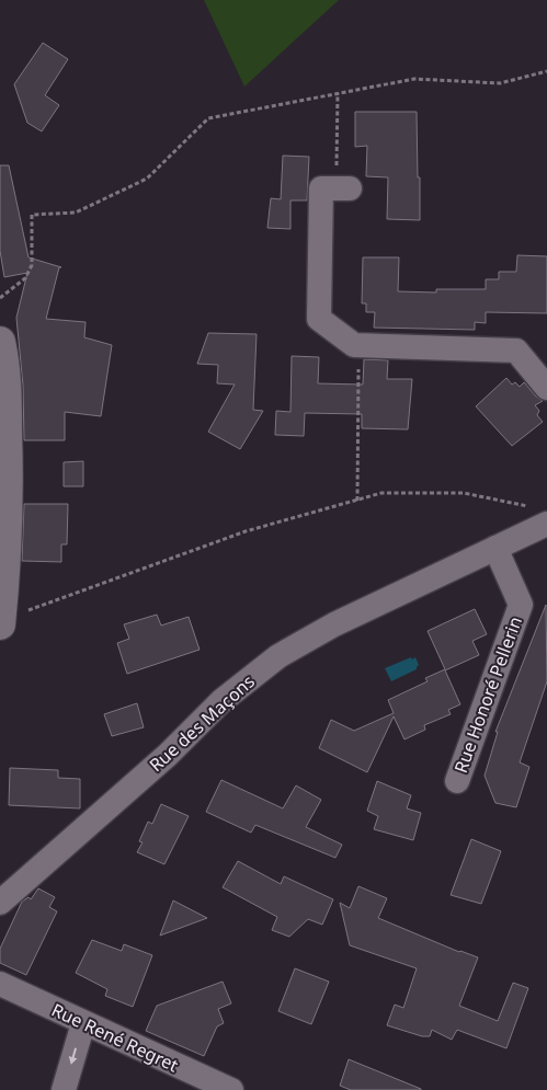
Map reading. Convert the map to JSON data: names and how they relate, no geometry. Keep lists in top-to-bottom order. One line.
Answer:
{"streets":{"street":["Rue Honoré Pellerin","Rue des Maçons","Rue René Regret"]},"crossings":[["Rue Honoré Pellerin","Rue des Maçons"]]}
